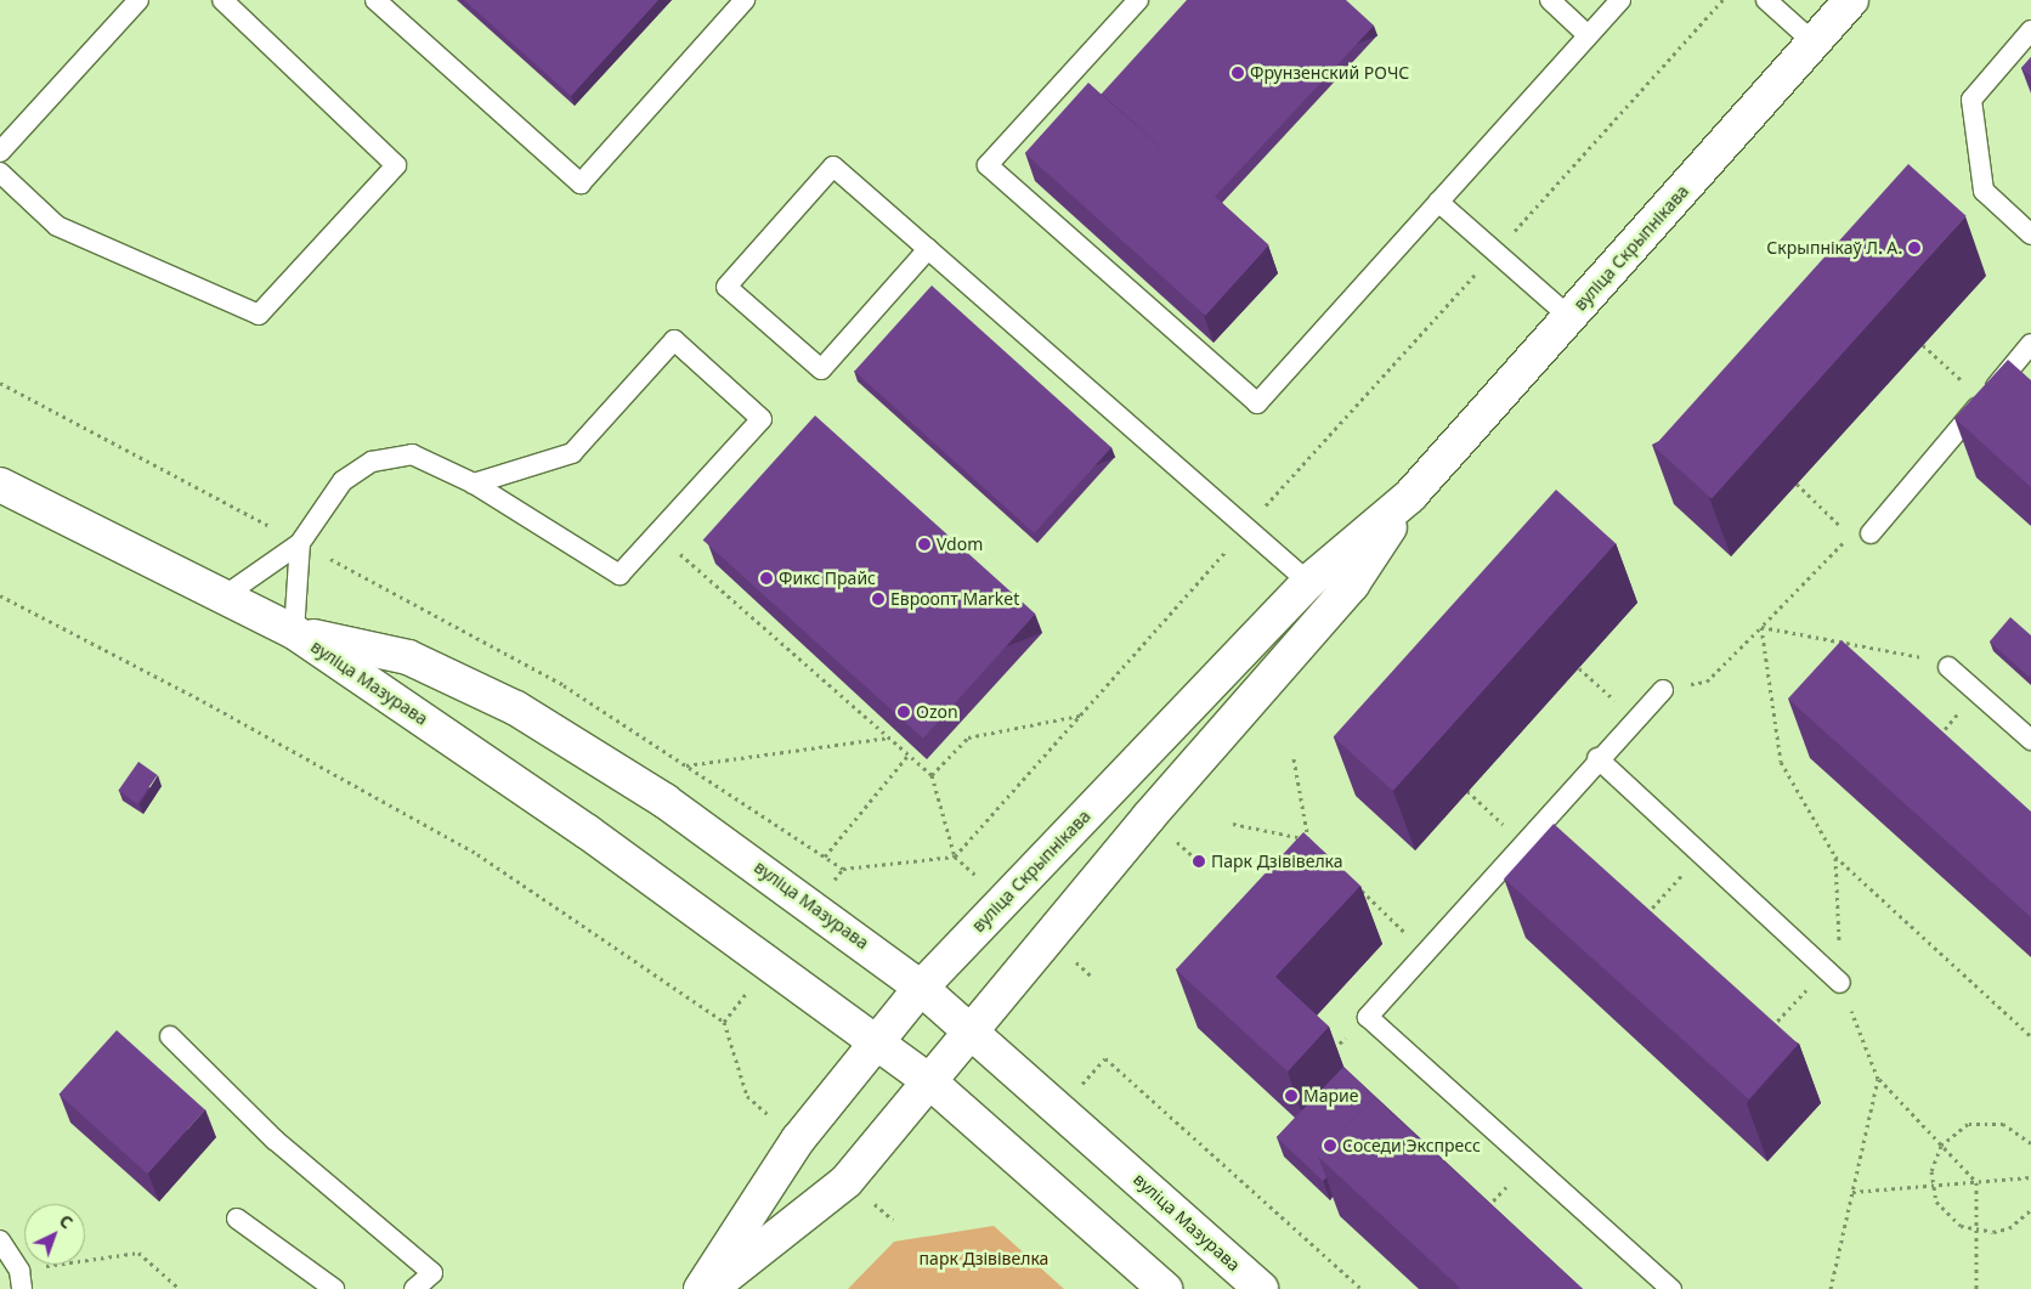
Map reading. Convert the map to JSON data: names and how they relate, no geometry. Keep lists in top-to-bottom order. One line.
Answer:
{"streets":{"main road":["вуліца Скрыпнікава","вуліца Мазурава"]},"crossings":[["вуліца Скрыпнікава","вуліца Мазурава"]],"parks":["парк Дзівівелка"],"places":["Фрунзенский РОЧС","Скрыпнікаў Л. А.","Vdom","Фикс Прайс","Евроопт Market","Ozon","Парк Дзівівелка","Марие","Соседи Экспресс"],"north":"top right"}
